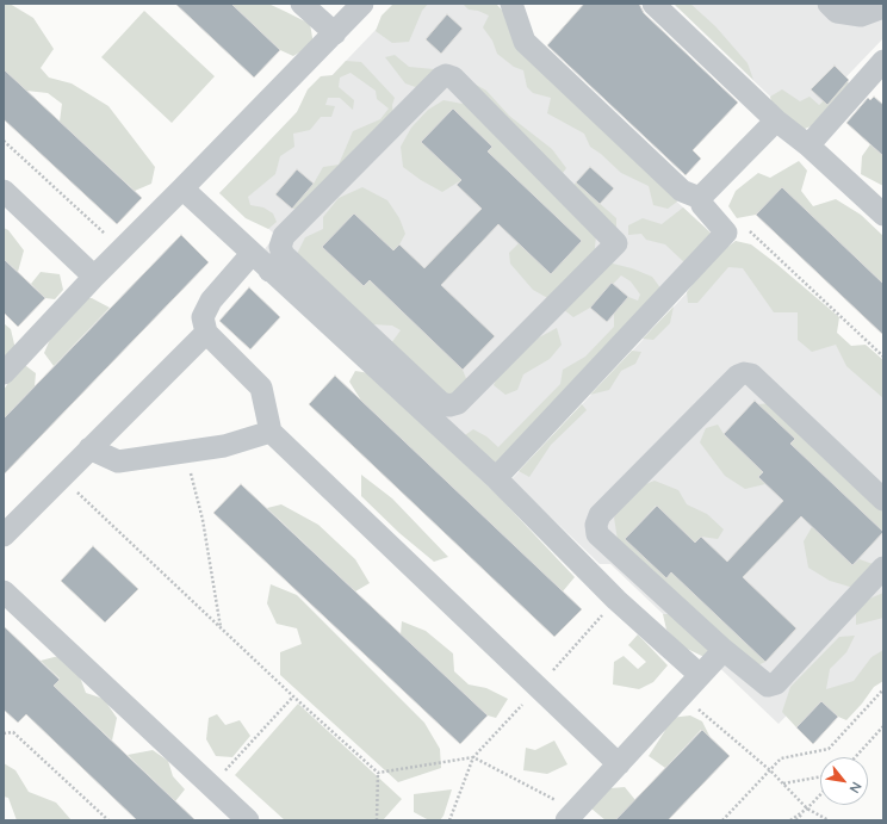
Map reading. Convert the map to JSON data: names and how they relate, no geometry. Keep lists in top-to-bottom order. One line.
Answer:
{"north":"bottom right"}
